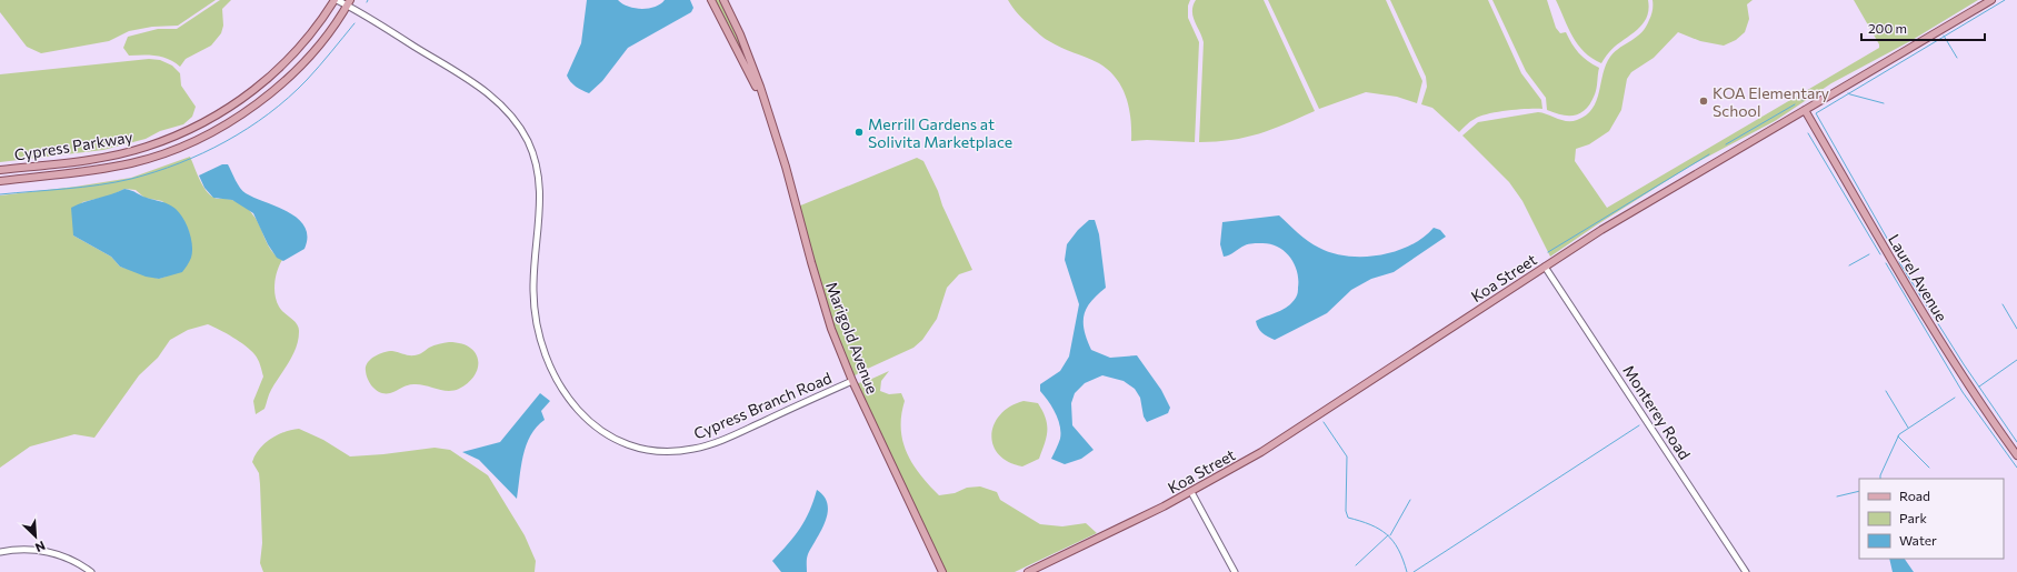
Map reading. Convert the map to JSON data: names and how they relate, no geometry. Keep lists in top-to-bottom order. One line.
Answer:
{"streets":{"main road":["Cypress Parkway","Koa Street","Laurel Avenue","Marigold Avenue"],"street":["Cypress Branch Road","Monterey Road"]},"crossings":[["Cypress Parkway","Cypress Branch Road"],["Koa Street","Laurel Avenue"],["Koa Street","Monterey Road"],["Marigold Avenue","Cypress Branch Road"]],"places":["KOA Elementary School","Merrill Gardens at Solivita Marketplace"],"legend":["Road","Park","Water"],"scale_bar":"200 m","north":"bottom right"}
